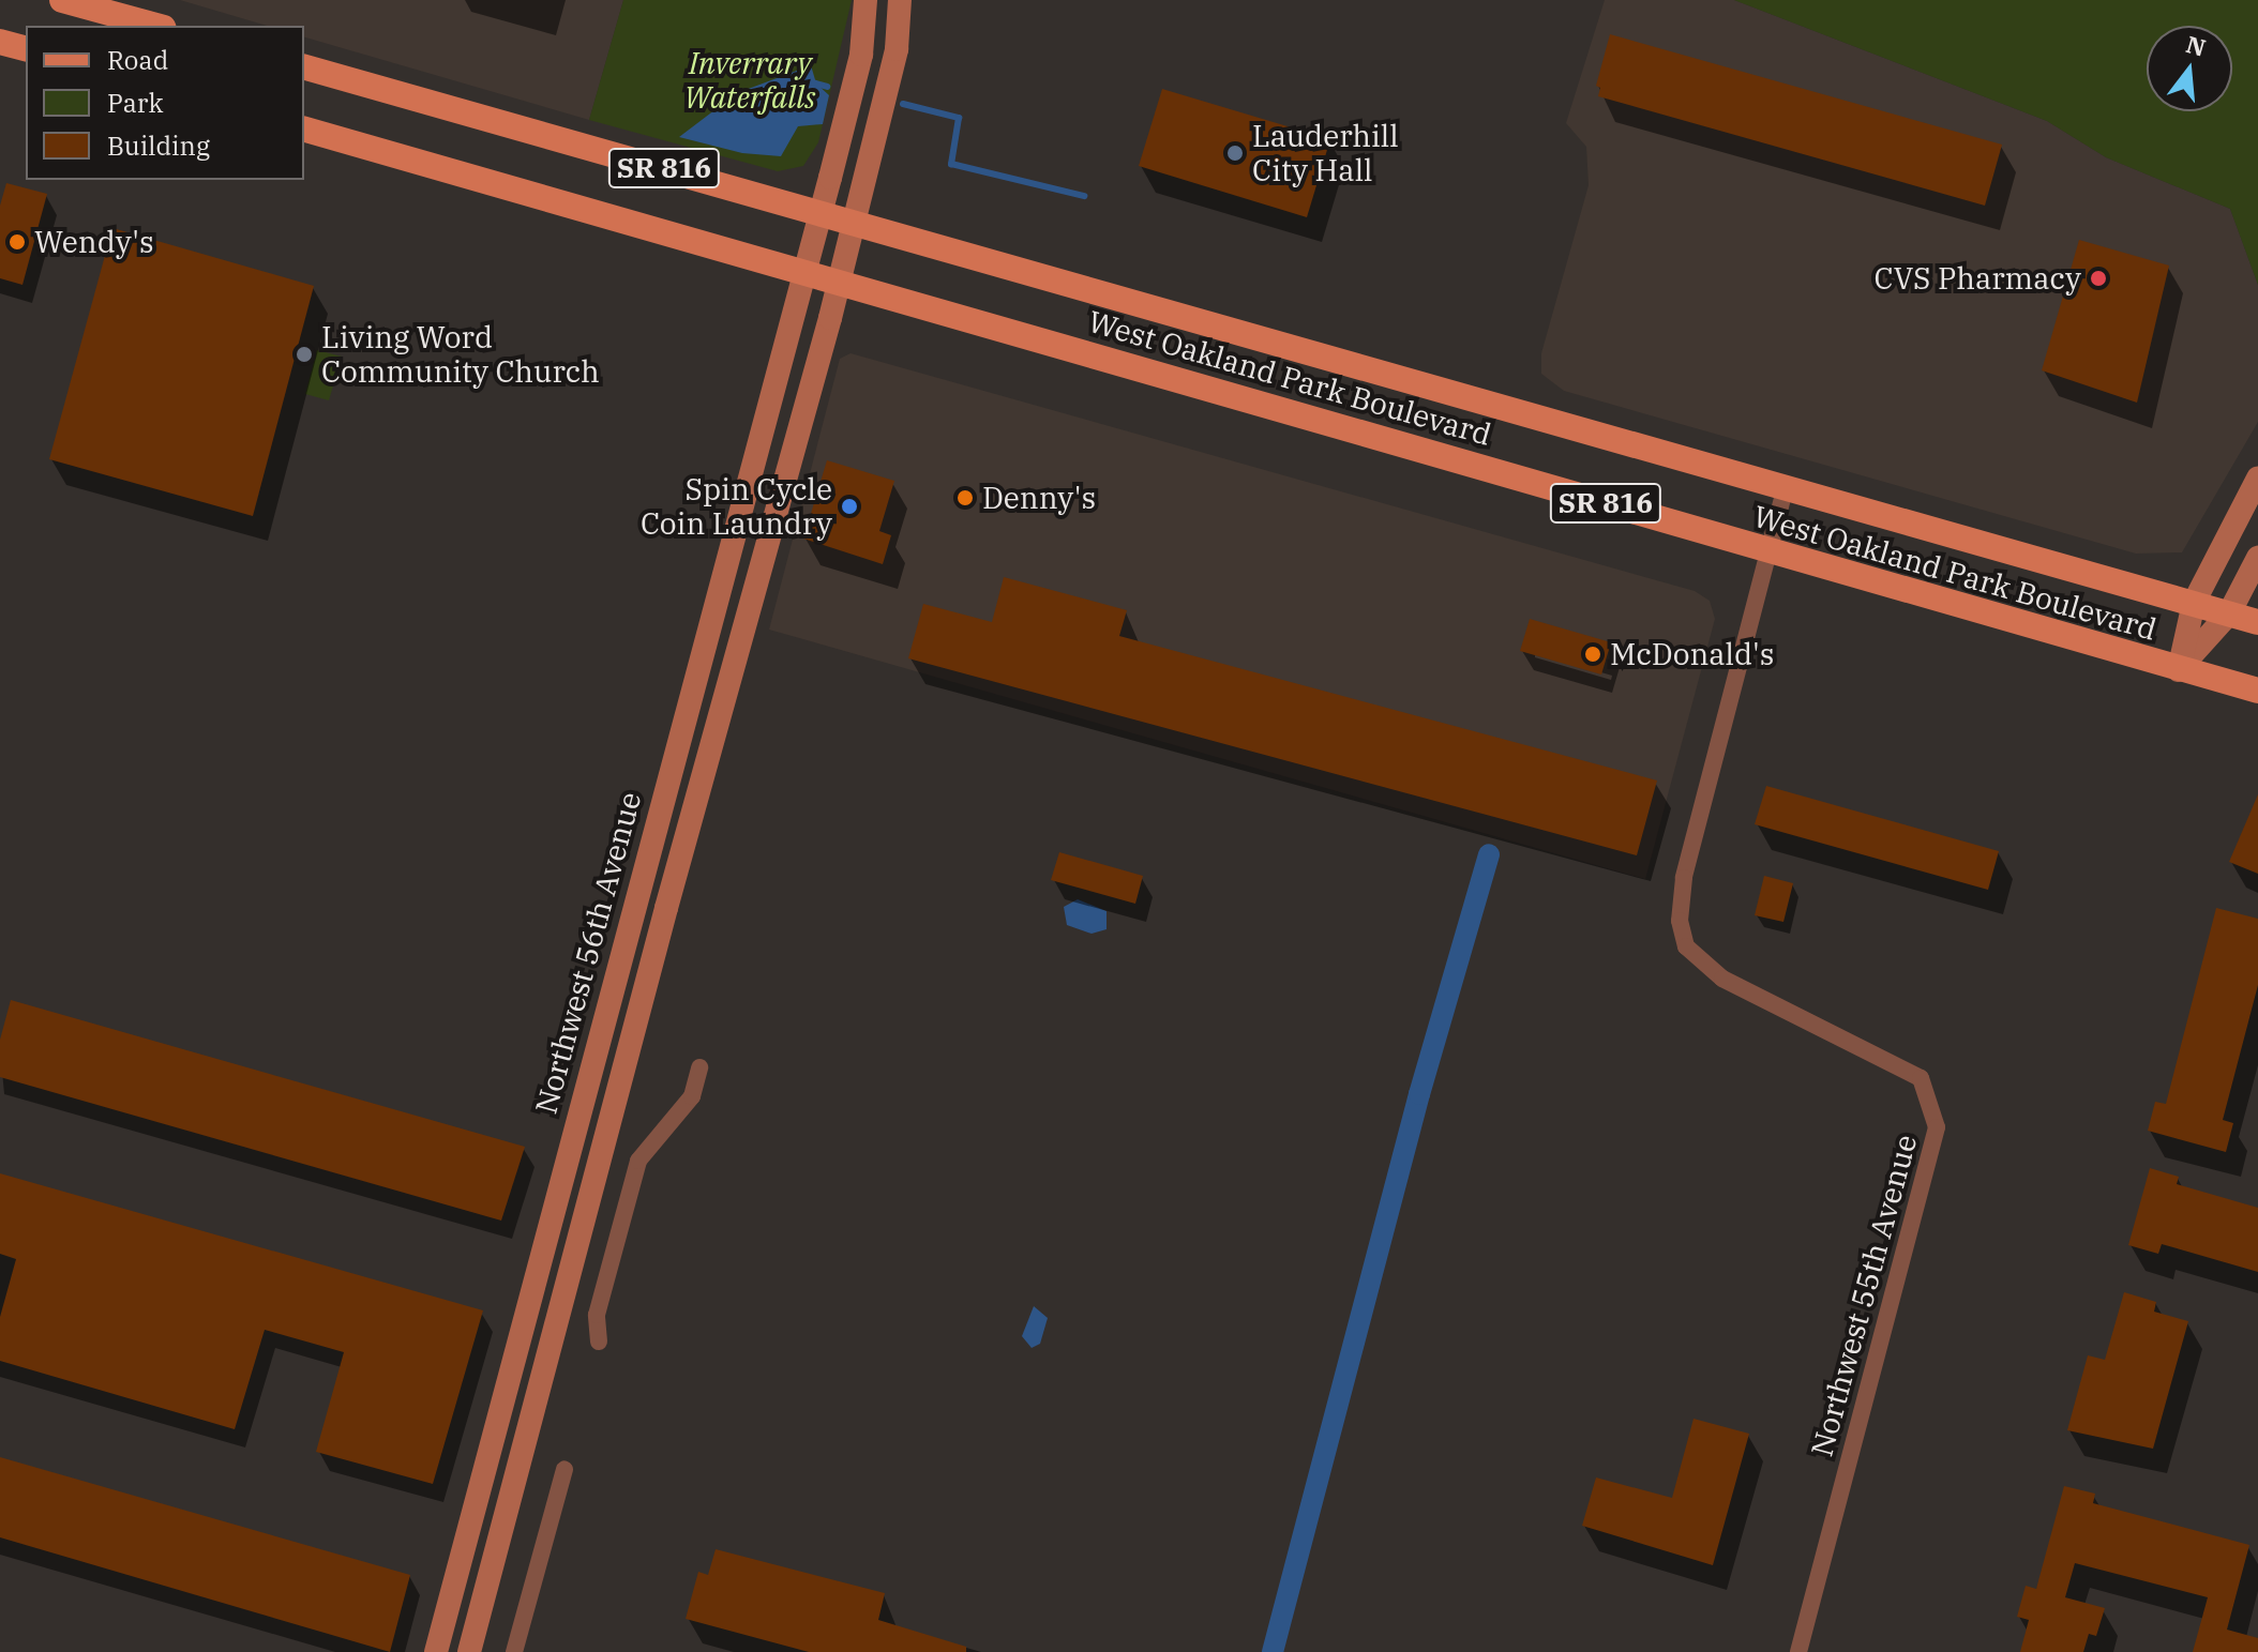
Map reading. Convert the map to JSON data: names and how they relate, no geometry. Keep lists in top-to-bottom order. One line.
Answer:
{"streets":{"main road":["SR 816","West Oakland Park Boulevard"],"street":["Northwest 56th Avenue","Northwest 55th Avenue"]},"crossings":[["West Oakland Park Boulevard","Northwest 56th Avenue"],["West Oakland Park Boulevard","Northwest 55th Avenue"]],"parks":["Inverrary Waterfalls"],"places":["Lauderhill City Hall","Wendy's","CVS Pharmacy","Living Word Community Church","Denny's","Spin Cycle Coin Laundry","McDonald's"],"legend":["Road","Park","Building"],"north":"top"}
